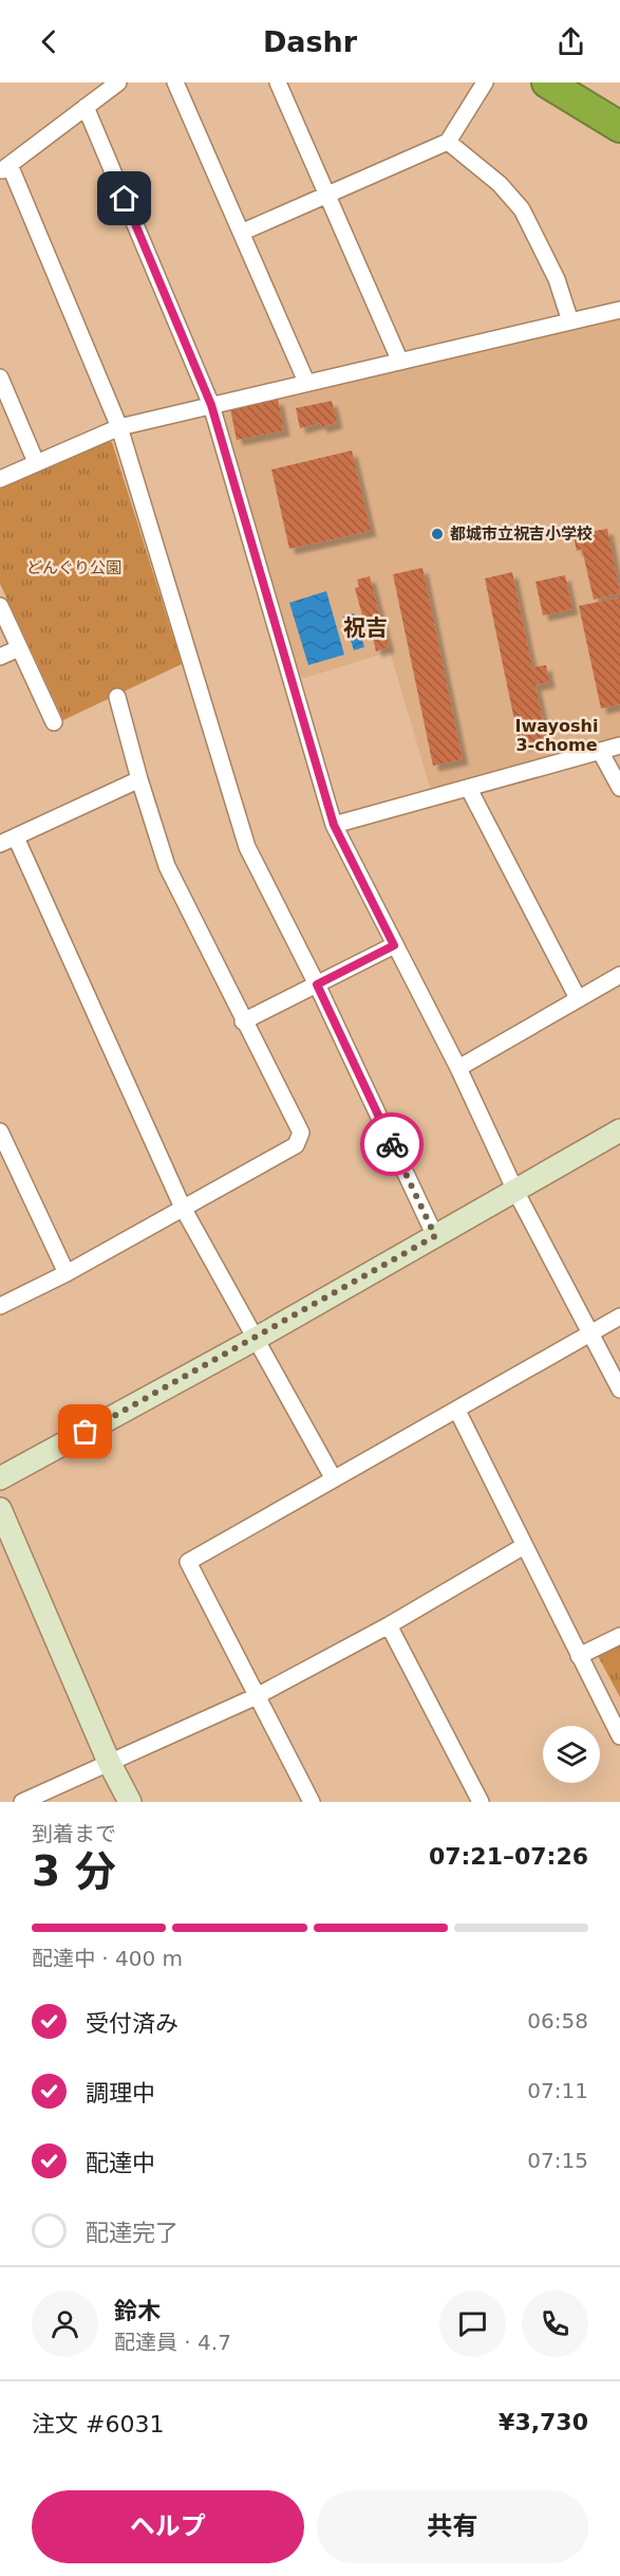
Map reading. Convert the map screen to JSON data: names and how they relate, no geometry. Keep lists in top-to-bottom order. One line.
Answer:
{"districts":["祝吉","Iwayoshi 3-chome"],"parks":["どんぐり公園"],"places":["都城市立祝吉小学校"],"page":{"header":"Dashr","heading":["3 分","到着まで","07:21–07:26"],"panel":["鈴木","配達員 · 4.7","注文 #6031","¥3,730"],"bar":"配達中 · 400 m","list":[["受付済み","06:58"],["調理中","07:11"],["配達中","07:15"],"配達完了"],"buttons":["ヘルプ","共有"]}}
